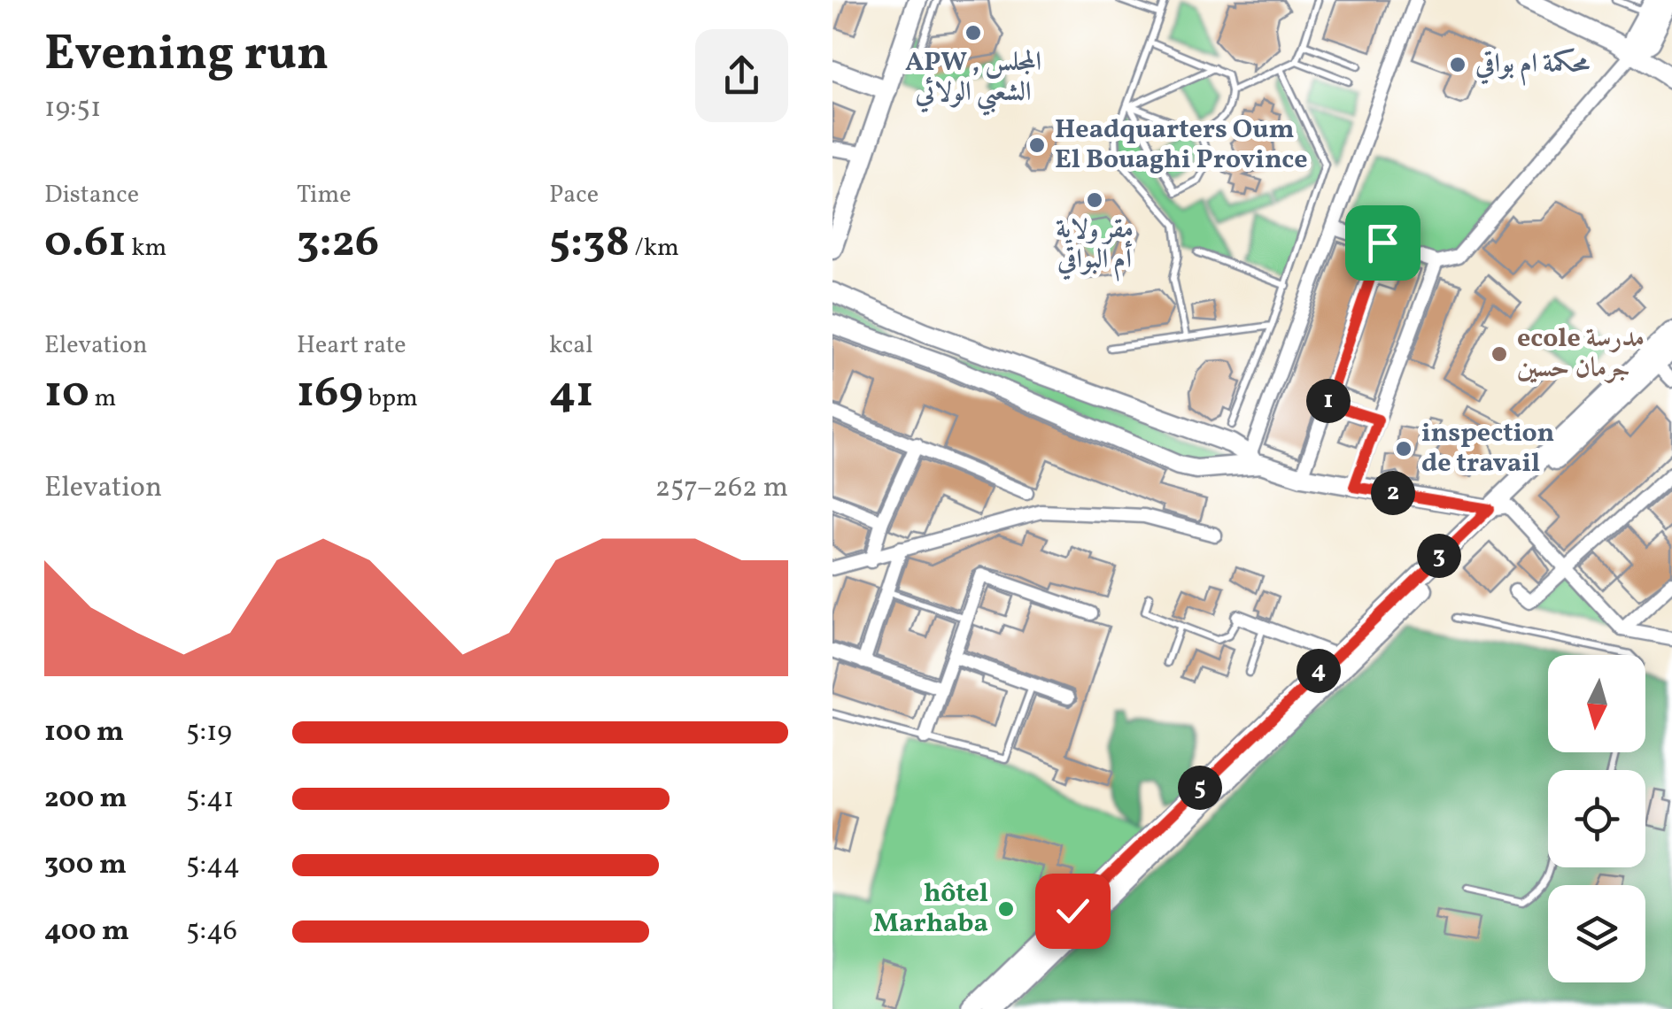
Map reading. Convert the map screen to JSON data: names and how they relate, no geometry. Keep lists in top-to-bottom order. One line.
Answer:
{"places":["APW , المجلس الشعبي الولائي","محكمة ام بواقي","Headquarters Oum El Bouaghi Province","مقر ولاية أم البواقي","ecole مدرسة جرمان حسين","inspection de travail","hôtel Marhaba"],"north":"bottom","page":{"heading":["Evening run","19:51"],"stats":[["Distance","0.61 km"],["Time","3:26"],["Pace","5:38 /km"],["Elevation","10 m"],["Heart rate","169 bpm"],["kcal","41"]],"pins":["1","2","3","4","5"],"chart":["Elevation","257–262 m"],"list":[{"name":"100 m","note":"5:19"},{"name":"200 m","note":"5:41"},{"name":"300 m","note":"5:44"},{"name":"400 m","note":"5:46"}]}}
